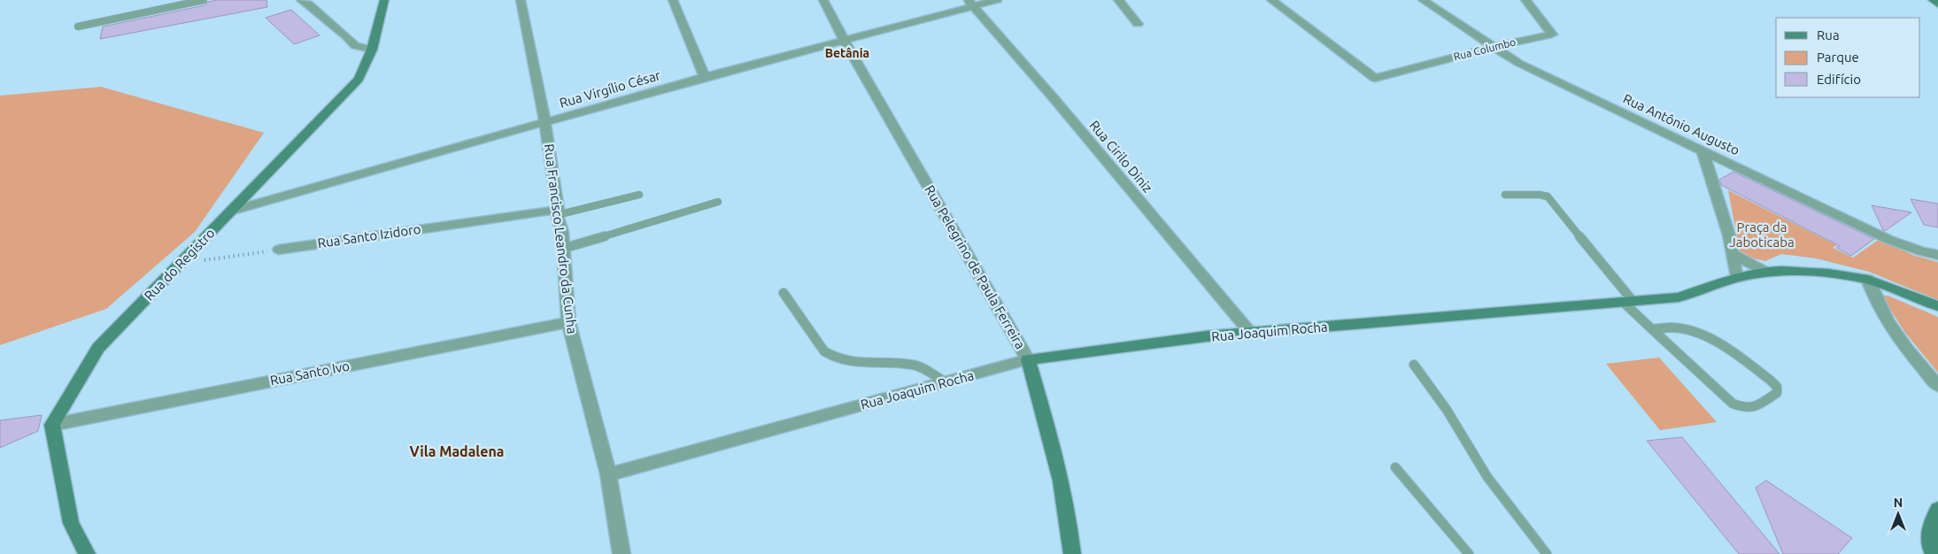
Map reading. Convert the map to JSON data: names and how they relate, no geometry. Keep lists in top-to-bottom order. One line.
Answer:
{"streets":{"main road":["Rua do Registro","Rua Pelegrino de Paula Ferreira","Rua Joaquim Rocha"],"street":["Rua Columbo","Rua Virgílio César","Rua Antônio Augusto","Rua Cirilo Diniz","Rua Santo Izidoro","Rua Francisco Leandro da Cunha","Rua Santo Ivo"]},"crossings":[["Rua Columbo","Rua Antônio Augusto"],["Rua Virgílio César","Rua Cirilo Diniz"],["Rua Virgílio César","Rua Francisco Leandro da Cunha"],["Rua Virgílio César","Rua do Registro"],["Rua Virgílio César","Rua Pelegrino de Paula Ferreira"],["Rua Cirilo Diniz","Rua Joaquim Rocha"],["Rua Santo Izidoro","Rua Francisco Leandro da Cunha"],["Rua Francisco Leandro da Cunha","Rua Joaquim Rocha"],["Rua Francisco Leandro da Cunha","Rua Santo Ivo"],["Rua do Registro","Rua Santo Ivo"],["Rua Pelegrino de Paula Ferreira","Rua Joaquim Rocha"]],"districts":["Betânia","Vila Madalena"],"parks":["Praça da Jaboticaba"],"legend":["Rua","Parque","Edifício"],"north":"top"}
